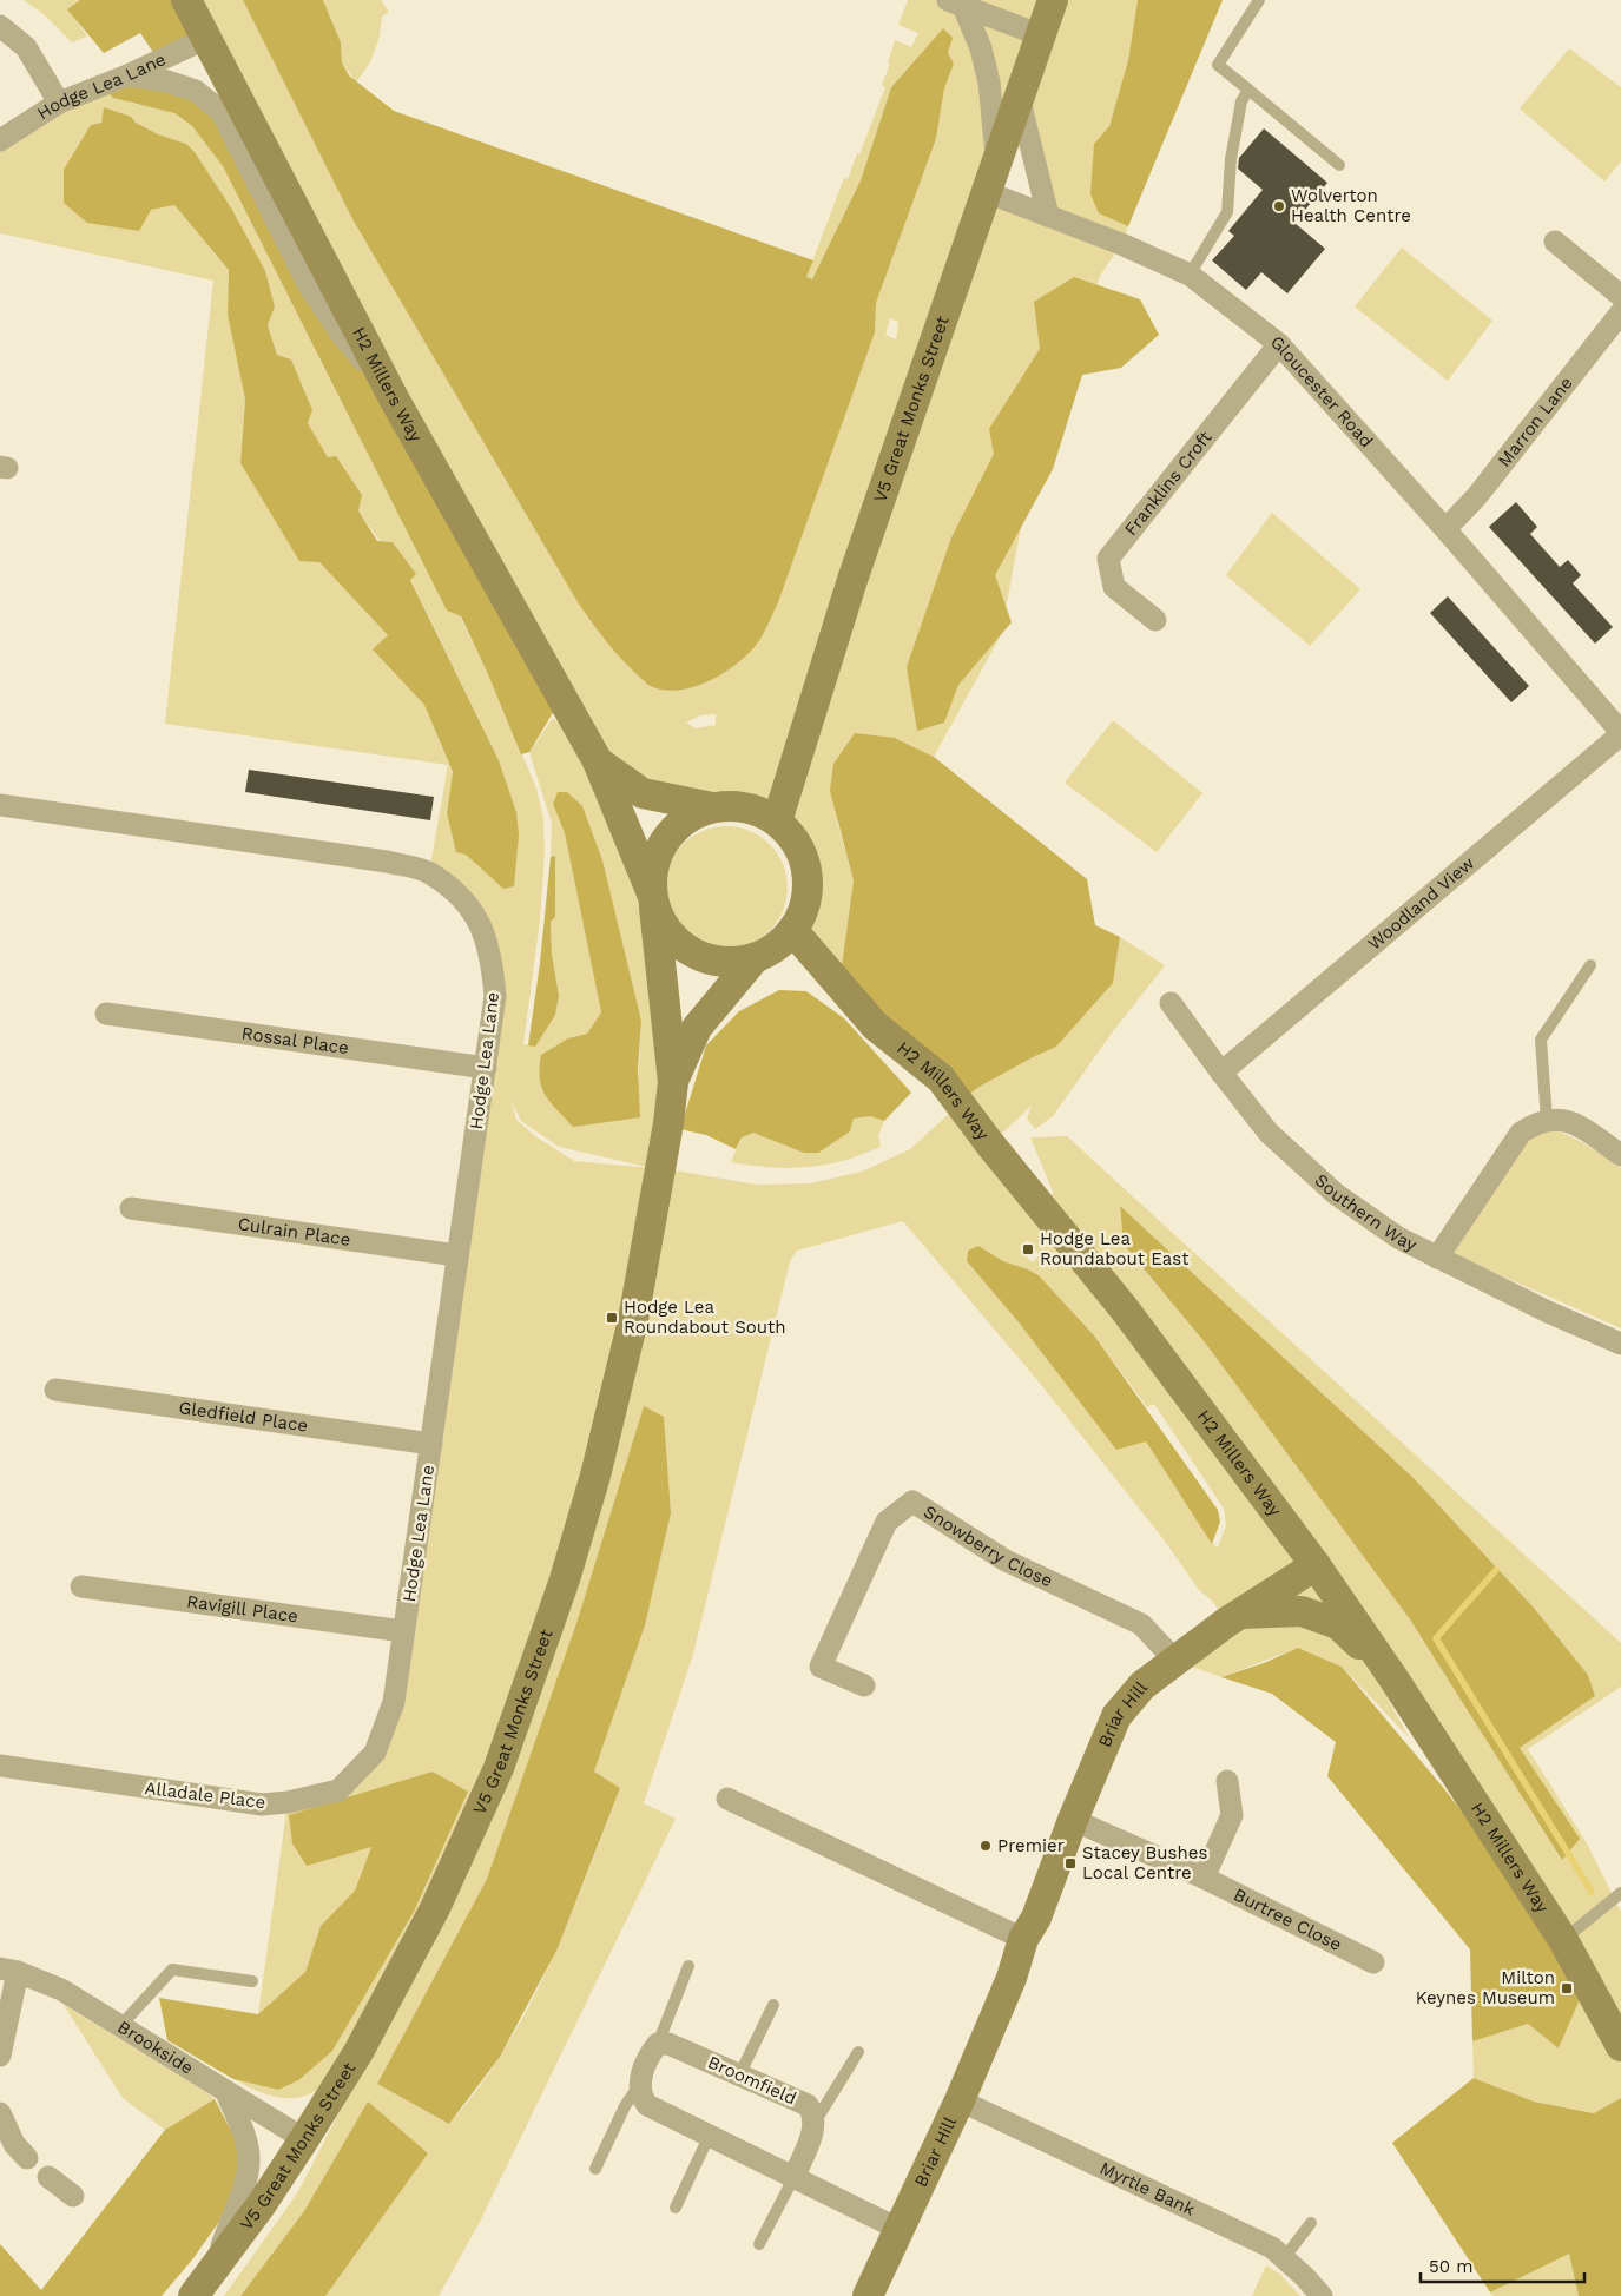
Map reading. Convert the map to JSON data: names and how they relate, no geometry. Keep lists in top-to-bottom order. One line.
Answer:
{"streets":{"street":["Hodge Lea Lane","H2 Millers Way","Gloucester Road","V5 Great Monks Street","Marron Lane","Franklins Croft","Woodland View","Rossal Place","Southern Way","Culrain Place","Gledfield Place","Snowberry Close","Ravigill Place","Briar Hill","Alladale Place","Burtree Close","Brookside","Broomfield","Myrtle Bank"]},"crossings":[["Hodge Lea Lane","H2 Millers Way"],["Hodge Lea Lane","Rossal Place"],["Hodge Lea Lane","Culrain Place"],["Hodge Lea Lane","Gledfield Place"],["Hodge Lea Lane","Ravigill Place"],["Hodge Lea Lane","Alladale Place"],["H2 Millers Way","V5 Great Monks Street"],["H2 Millers Way","Briar Hill"],["Gloucester Road","V5 Great Monks Street"],["Gloucester Road","Marron Lane"],["Gloucester Road","Franklins Croft"],["Gloucester Road","Woodland View"],["V5 Great Monks Street","Brookside"],["Woodland View","Southern Way"],["Snowberry Close","Briar Hill"],["Briar Hill","Burtree Close"],["Briar Hill","Myrtle Bank"]],"places":{"other":["Wolverton Health Centre","Premier"],"transit":["Hodge Lea Roundabout East","Hodge Lea Roundabout South","Stacey Bushes Local Centre","Milton Keynes Museum"]},"scale_bar":"50 m"}
